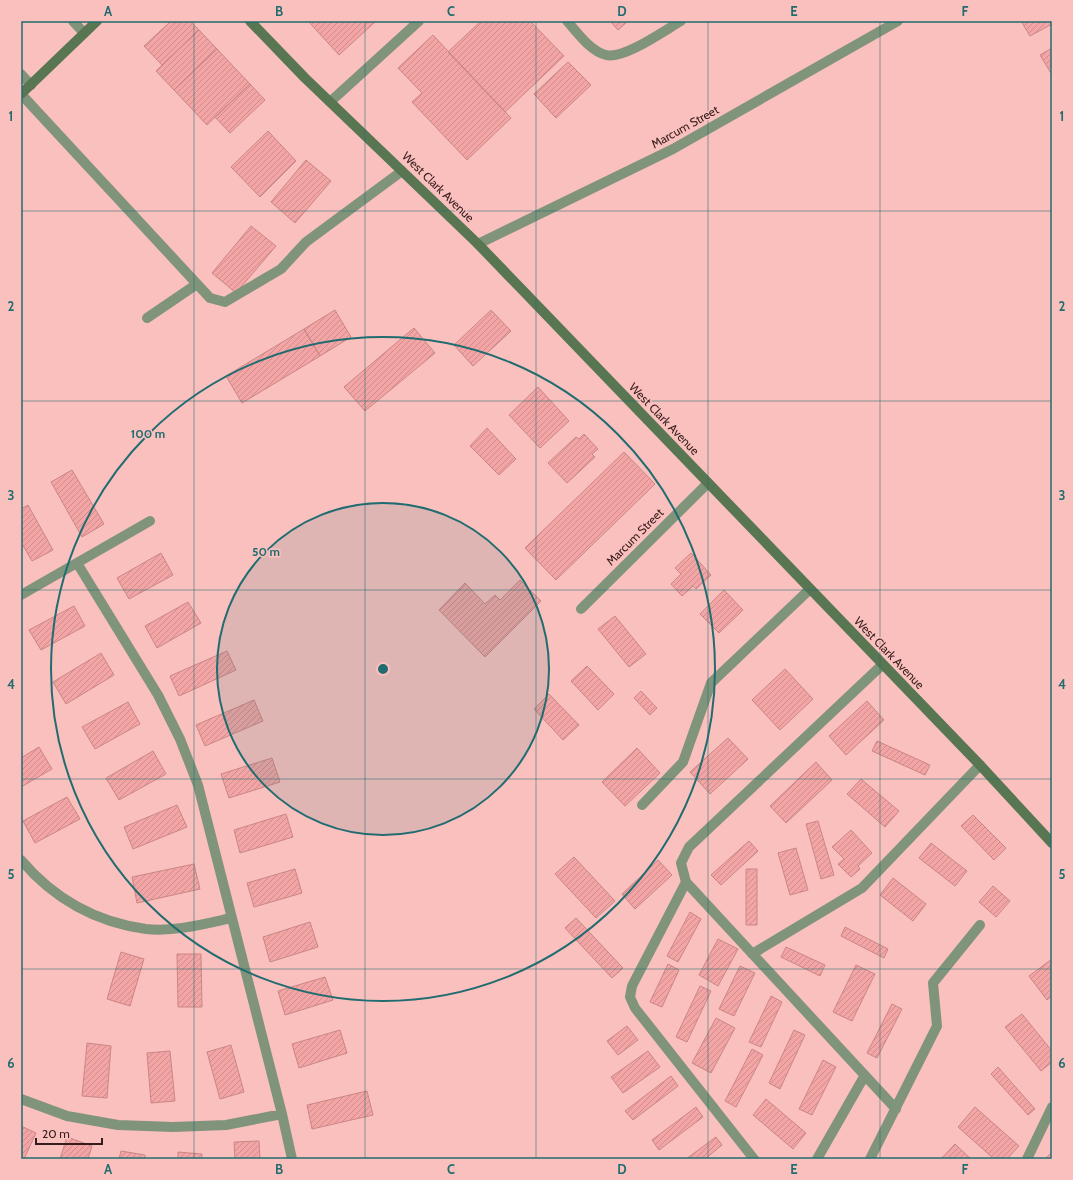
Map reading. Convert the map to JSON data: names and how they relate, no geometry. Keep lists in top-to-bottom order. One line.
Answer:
{"streets":{"main road":["West Clark Avenue"],"street":["Marcum Street"]},"crossings":[["Marcum Street","West Clark Avenue"]],"scale_bar":"20 m","grid":{"columns":["A","B","C","D","E","F"],"rows":["1","2","3","4","5","6"]},"rings":["100 m","50 m"]}
